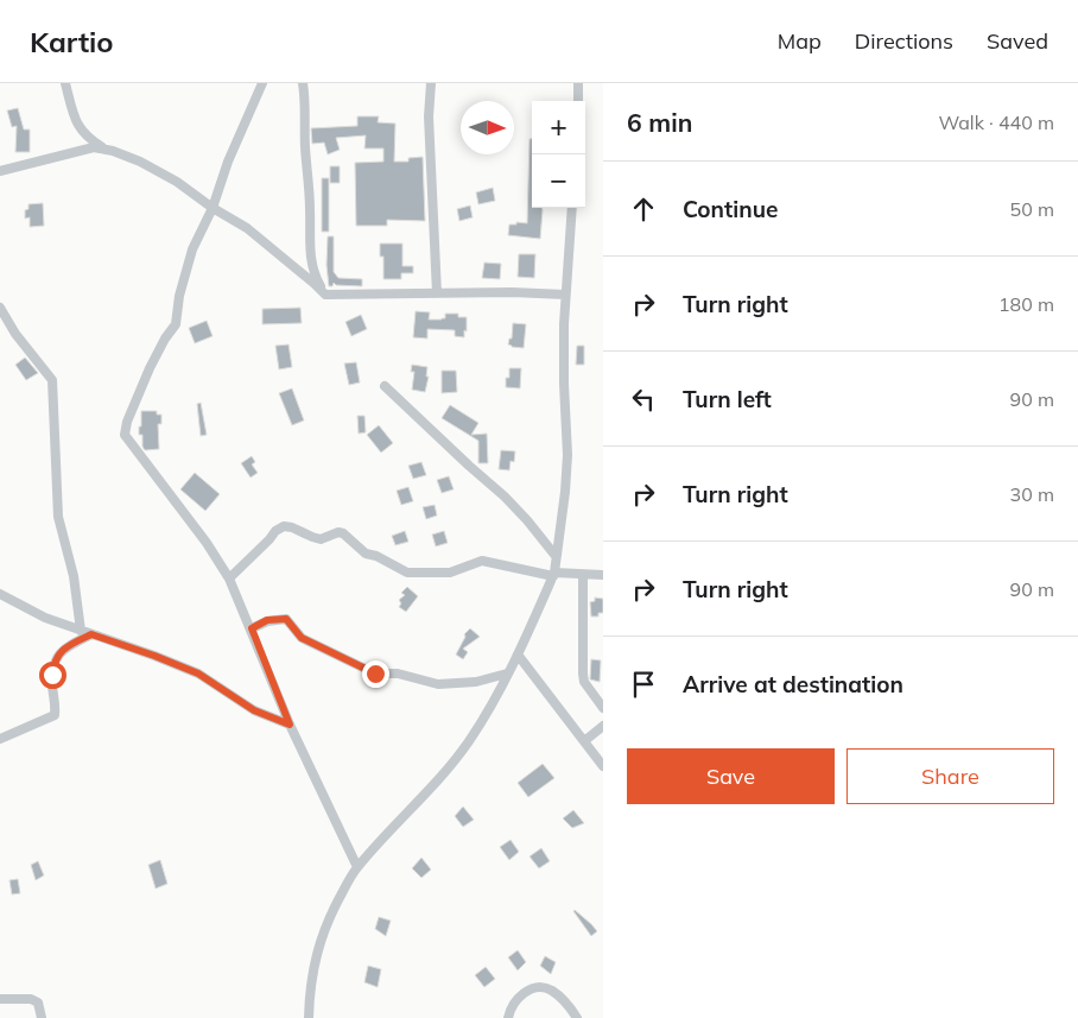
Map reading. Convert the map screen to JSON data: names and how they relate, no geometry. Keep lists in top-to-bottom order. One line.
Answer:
{"north":"right","page":{"header":"Kartio","nav":["Map","Directions","Saved"],"heading":["6 min","Walk · 440 m"],"map_buttons":["+","−"],"list":[["Continue","50 m"],["Turn right","180 m"],["Turn left","90 m"],["Turn right","30 m"],["Turn right","90 m"],"Arrive at destination"],"buttons":["Save","Share"]}}
